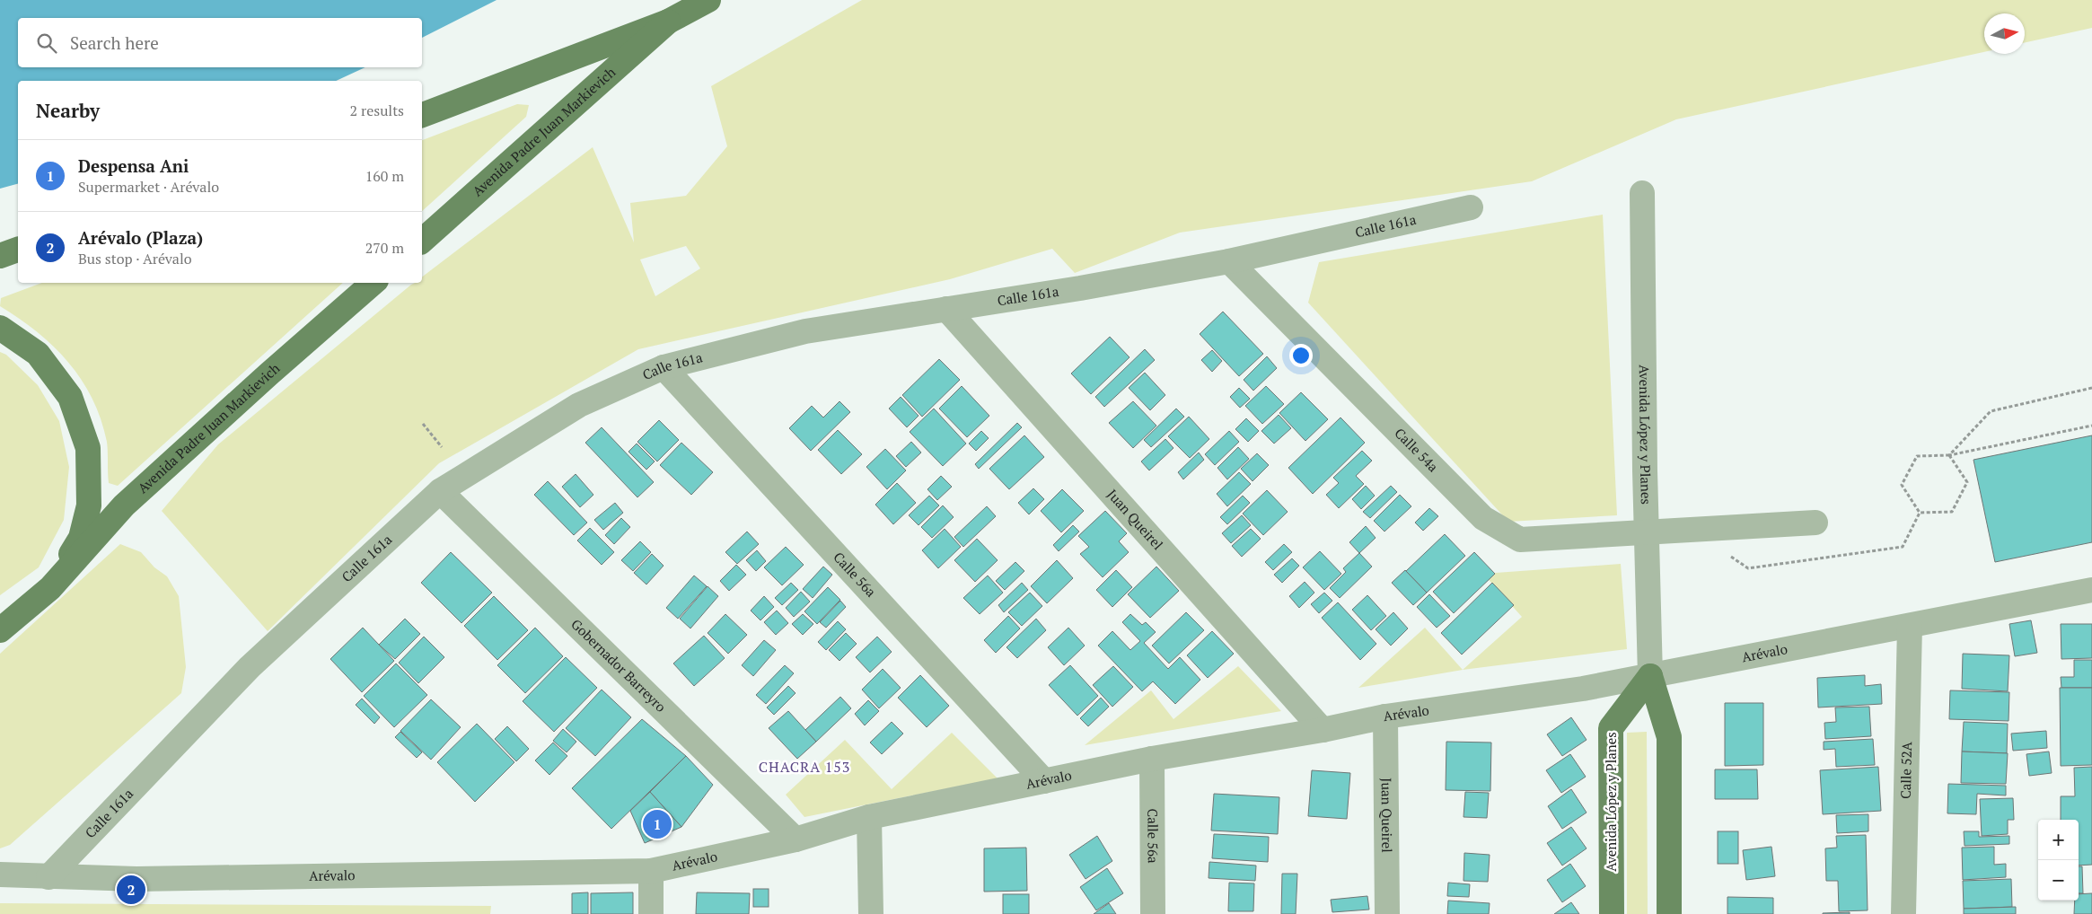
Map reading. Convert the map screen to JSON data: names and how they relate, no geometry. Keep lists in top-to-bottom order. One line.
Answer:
{"streets":{"main road":["Avenida Padre Juan Markievich","Avenida López y Planes"],"street":["Calle 161a","Calle 54a","Juan Queirel","Calle 56a","Arévalo","Gobernador Barreyro","Calle 52A"]},"crossings":[["Calle 161a","Calle 54a"],["Calle 161a","Juan Queirel"],["Calle 161a","Calle 56a"],["Calle 161a","Arévalo"],["Calle 161a","Gobernador Barreyro"],["Avenida López y Planes","Calle 54a"],["Avenida López y Planes","Arévalo"],["Juan Queirel","Arévalo"],["Calle 56a","Arévalo"],["Arévalo","Gobernador Barreyro"],["Arévalo","Calle 52A"]],"districts":["CHACRA 153"],"north":"right","page":{"search":"Search here","heading":["Nearby","2 results"],"list":[{"mark":"1","name":"Despensa Ani","note":"Supermarket · Arévalo","value":"160 m"},{"mark":"2","name":"Arévalo (Plaza)","note":"Bus stop · Arévalo","value":"270 m"}],"pins":["1","2"],"map_buttons":["+","−"]}}
